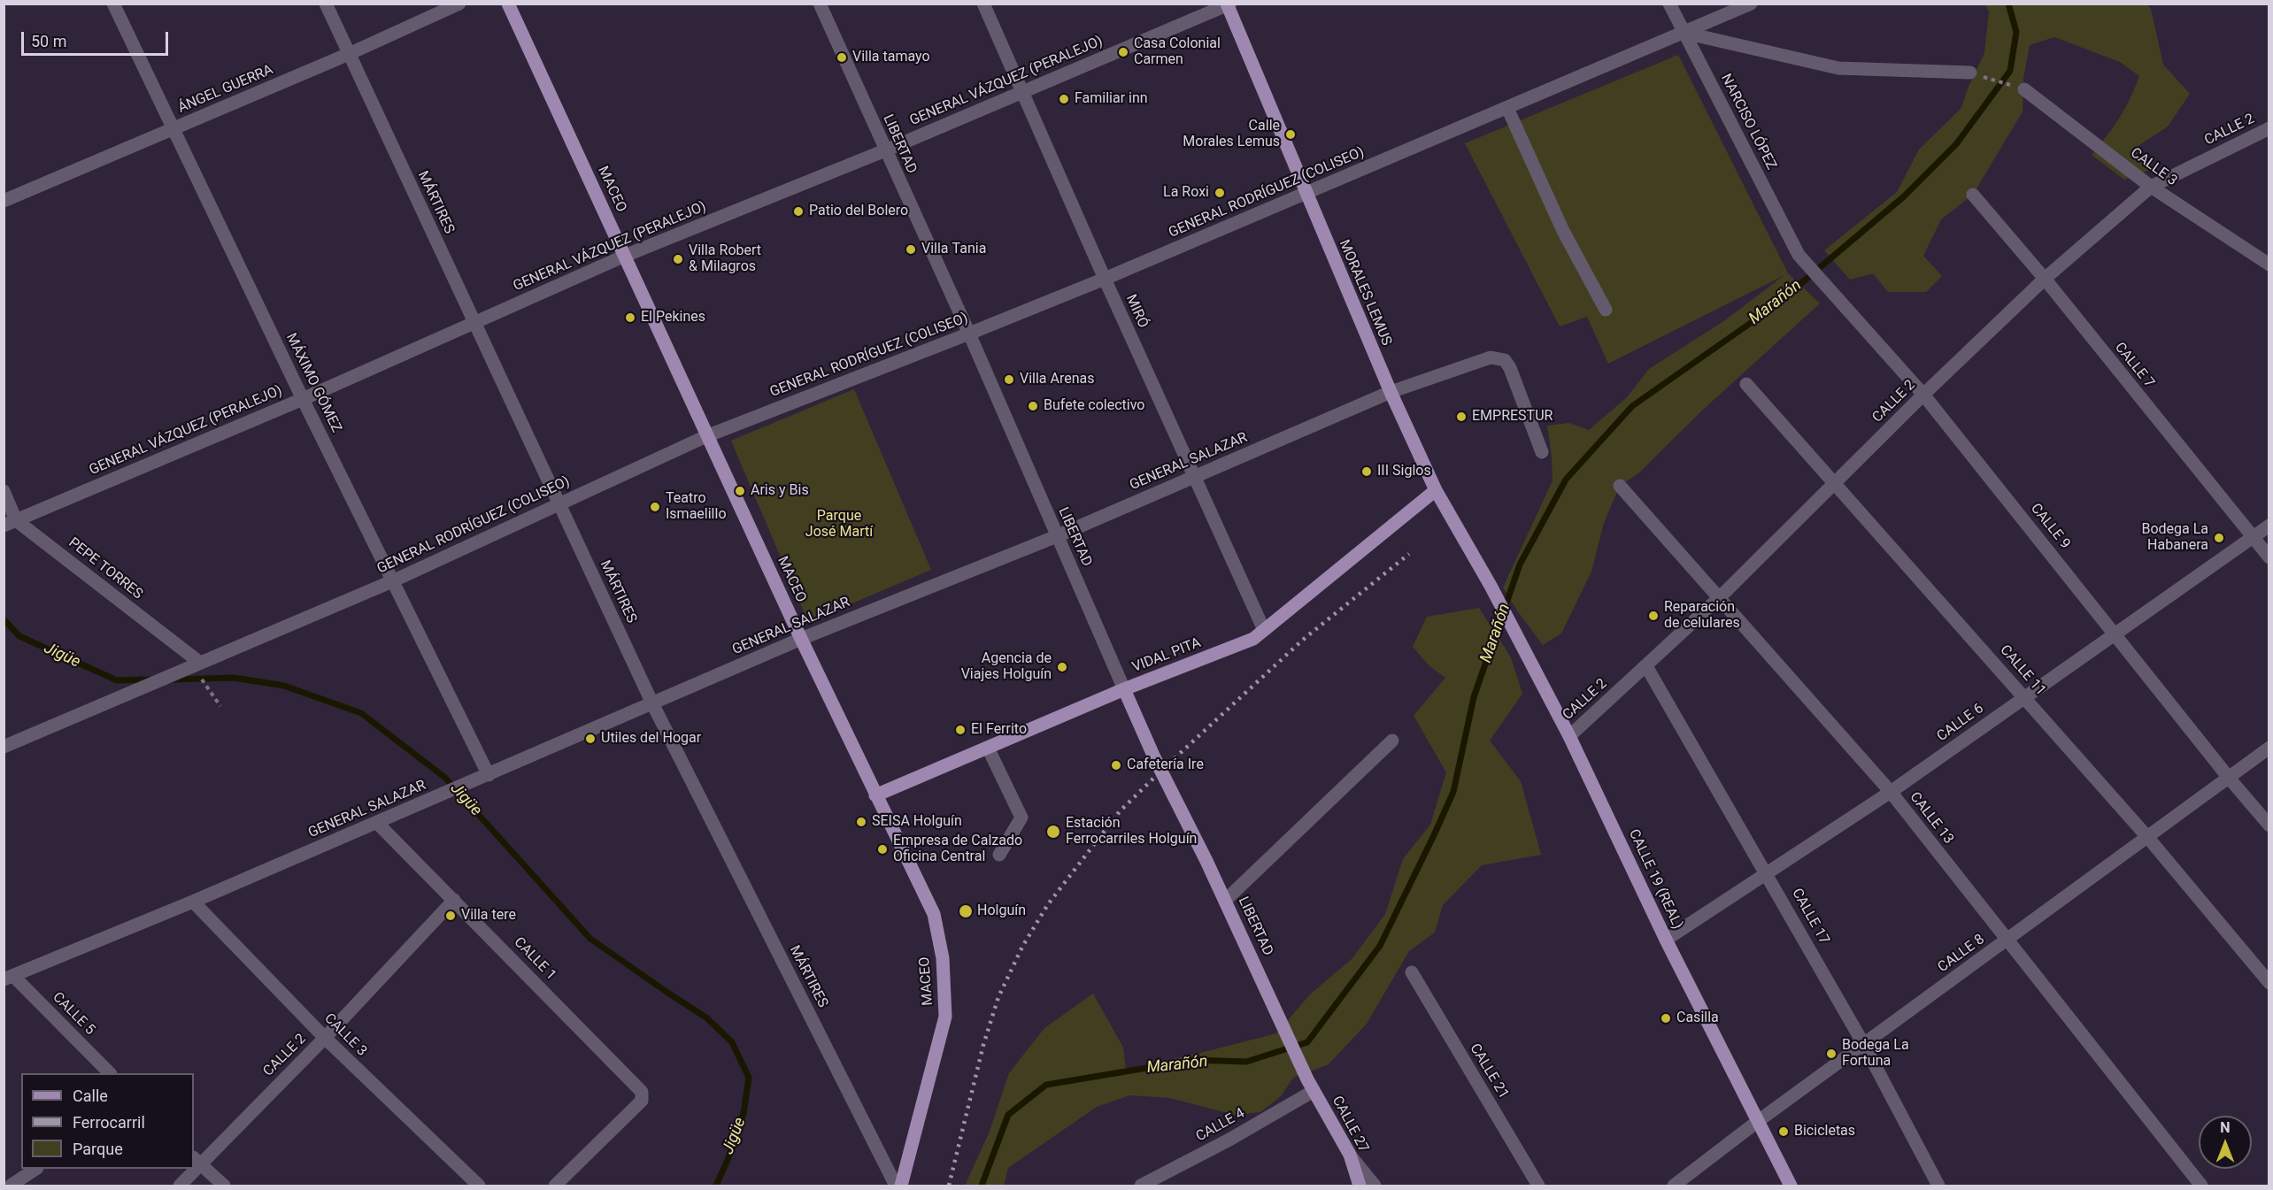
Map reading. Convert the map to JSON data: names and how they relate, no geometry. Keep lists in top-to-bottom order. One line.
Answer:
{"streets":{"main road":["LIBERTAD","MACEO","MORALES LEMUS","VIDAL PITA","CALLE 19 (REAL)","CALLE 27"],"street":["GENERAL VÁZQUEZ (PERALEJO)","ÁNGEL GUERRA","NARCISO LÓPEZ","CALLE 2","CALLE 3","GENERAL RODRÍGUEZ (COLISEO)","MÁRTIRES","MIRÓ","CALLE 7","MÁXIMO GÓMEZ","GENERAL SALAZAR","CALLE 9","PEPE TORRES","CALLE 11","CALLE 6","CALLE 13","CALLE 17","CALLE 8","CALLE 1","CALLE 5","CALLE 21","CALLE 4"]},"crossings":[["GENERAL VÁZQUEZ (PERALEJO)","LIBERTAD"],["GENERAL VÁZQUEZ (PERALEJO)","MACEO"],["GENERAL VÁZQUEZ (PERALEJO)","MÁRTIRES"],["GENERAL VÁZQUEZ (PERALEJO)","MORALES LEMUS"],["GENERAL VÁZQUEZ (PERALEJO)","MIRÓ"],["GENERAL VÁZQUEZ (PERALEJO)","MÁXIMO GÓMEZ"],["GENERAL VÁZQUEZ (PERALEJO)","PEPE TORRES"],["ÁNGEL GUERRA","MÁRTIRES"],["ÁNGEL GUERRA","MÁXIMO GÓMEZ"],["NARCISO LÓPEZ","GENERAL RODRÍGUEZ (COLISEO)"],["NARCISO LÓPEZ","CALLE 9"],["CALLE 2","CALLE 3"],["CALLE 2","CALLE 7"],["CALLE 2","CALLE 9"],["CALLE 2","CALLE 11"],["CALLE 2","CALLE 13"],["CALLE 2","CALLE 19 (REAL)"],["CALLE 2","CALLE 17"],["CALLE 2","CALLE 1"],["LIBERTAD","GENERAL RODRÍGUEZ (COLISEO)"],["LIBERTAD","GENERAL SALAZAR"],["LIBERTAD","VIDAL PITA"],["LIBERTAD","CALLE 27"],["LIBERTAD","CALLE 4"],["CALLE 3","GENERAL SALAZAR"],["MACEO","GENERAL RODRÍGUEZ (COLISEO)"],["MACEO","GENERAL SALAZAR"],["MACEO","VIDAL PITA"],["GENERAL RODRÍGUEZ (COLISEO)","MÁRTIRES"],["GENERAL RODRÍGUEZ (COLISEO)","MORALES LEMUS"],["GENERAL RODRÍGUEZ (COLISEO)","MIRÓ"],["GENERAL RODRÍGUEZ (COLISEO)","MÁXIMO GÓMEZ"],["GENERAL RODRÍGUEZ (COLISEO)","PEPE TORRES"],["MÁRTIRES","GENERAL SALAZAR"],["MORALES LEMUS","GENERAL SALAZAR"],["MORALES LEMUS","VIDAL PITA"],["MORALES LEMUS","CALLE 19 (REAL)"],["MIRÓ","GENERAL SALAZAR"],["MIRÓ","VIDAL PITA"],["CALLE 7","CALLE 6"],["MÁXIMO GÓMEZ","GENERAL SALAZAR"],["GENERAL SALAZAR","CALLE 1"],["GENERAL SALAZAR","CALLE 5"],["CALLE 9","CALLE 6"],["CALLE 9","CALLE 8"],["CALLE 11","CALLE 6"],["CALLE 11","CALLE 8"],["CALLE 6","CALLE 13"],["CALLE 6","CALLE 19 (REAL)"],["CALLE 6","CALLE 17"],["CALLE 13","CALLE 8"],["CALLE 19 (REAL)","CALLE 8"],["CALLE 17","CALLE 8"],["CALLE 27","CALLE 4"]],"water":["Marañón","Jigüe"],"parks":["Parque José Martí"],"places":["Casa Colonial Carmen","Villa tamayo","Familiar inn","Calle Morales Lemus","La Roxi","Patio del Bolero","Villa Tania","Villa Robert & Milagros","El Pekines","Villa Arenas","Bufete colectivo","EMPRESTUR","III Siglos","Aris y Bis","Teatro Ismaelillo","Bodega La Habanera","Reparación de celulares","Agencia de Viajes Holguín","El Ferrito","Utiles del Hogar","Cafetería Ire","SEISA Holguín","Estación Ferrocarriles Holguín","Empresa de Calzado Oficina Central","Holguín","Villa tere","Casilla","Bodega La Fortuna","Bicicletas"],"legend":["Calle","Ferrocarril","Parque"],"scale_bar":"50 m","north":"top"}
